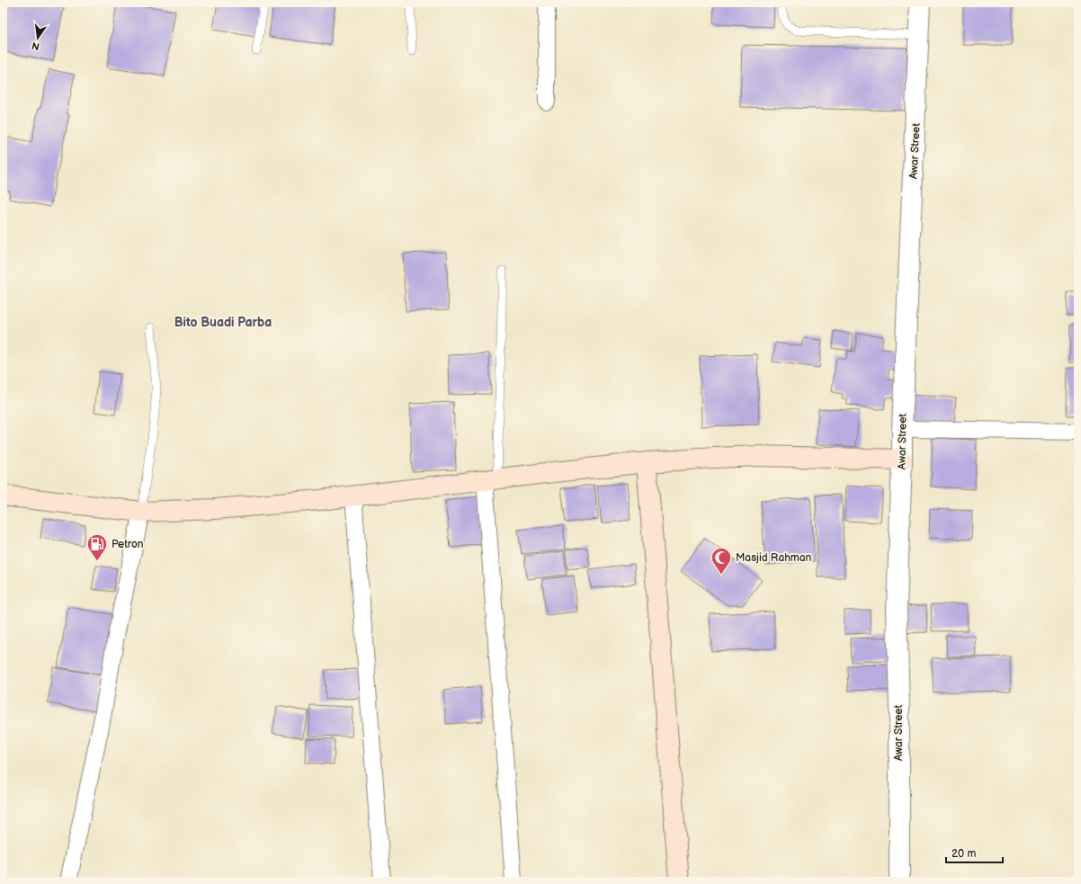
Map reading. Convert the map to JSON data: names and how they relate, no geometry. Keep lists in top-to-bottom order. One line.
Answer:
{"streets":{"street":["Awar Street"]},"districts":["Bito Buadi Parba"],"places":{"fuel station":["Petron"],"mosque":["Masjid Rahman"]},"scale_bar":"20 m","north":"bottom"}
